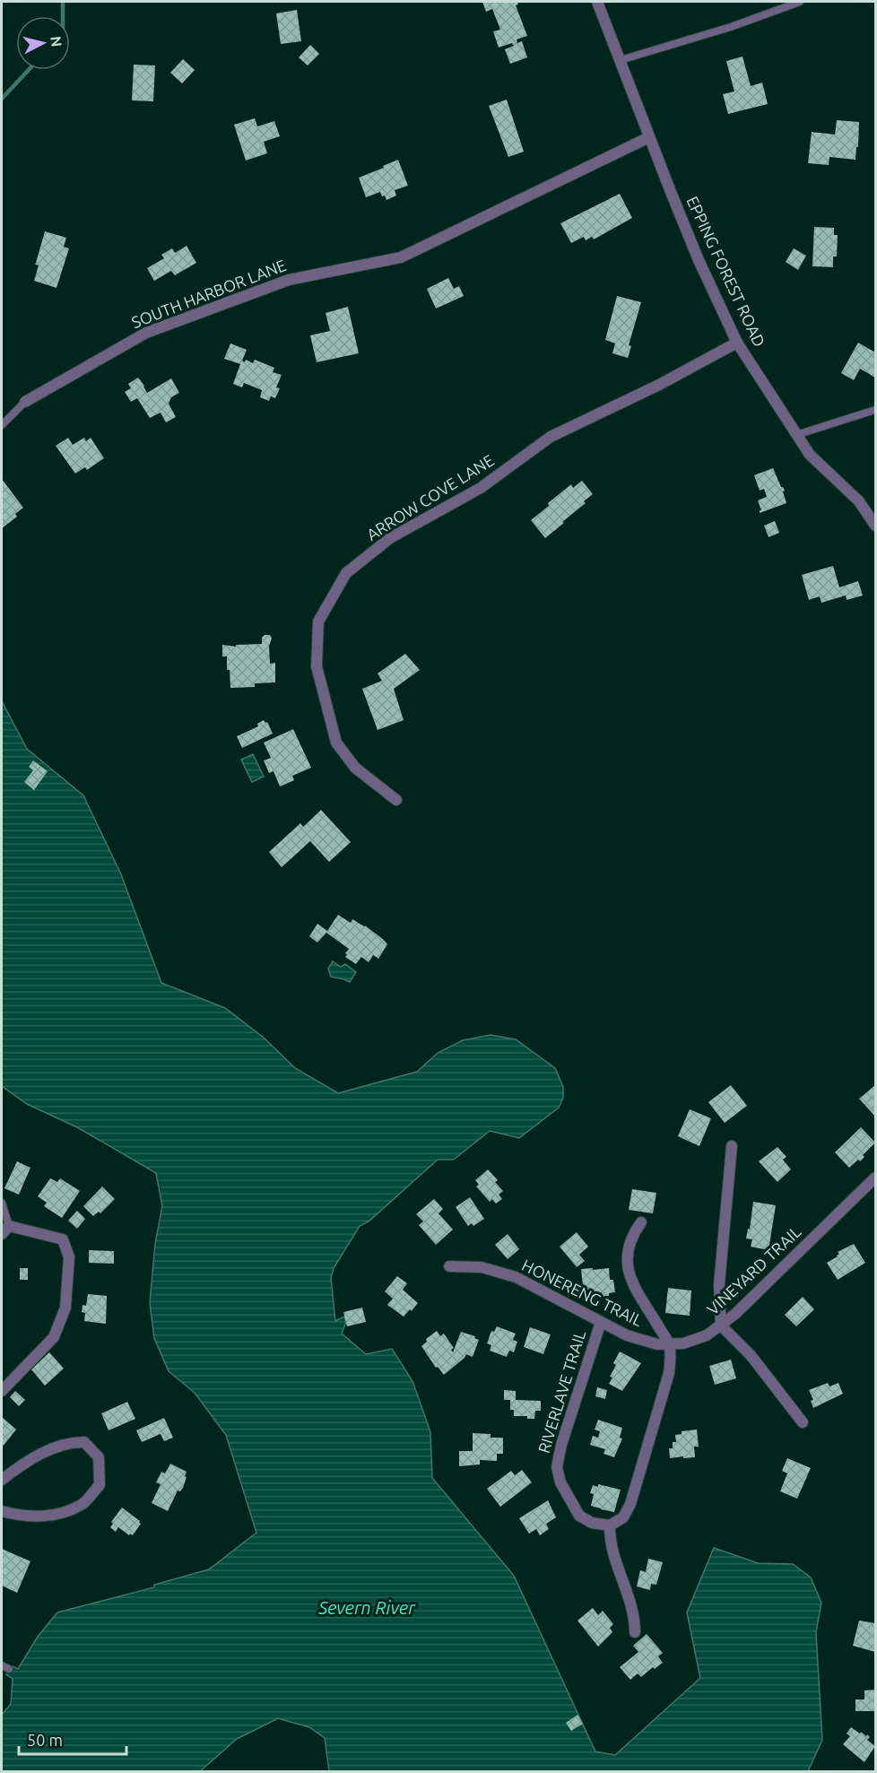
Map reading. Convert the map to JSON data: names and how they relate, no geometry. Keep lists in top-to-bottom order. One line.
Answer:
{"streets":{"street":["EPPING FOREST ROAD","SOUTH HARBOR LANE","ARROW COVE LANE","VINEYARD TRAIL","HONERENG TRAIL","RIVERLAVE TRAIL"]},"crossings":[["EPPING FOREST ROAD","SOUTH HARBOR LANE"],["EPPING FOREST ROAD","ARROW COVE LANE"],["VINEYARD TRAIL","HONERENG TRAIL"],["HONERENG TRAIL","RIVERLAVE TRAIL"]],"water":["Severn River"],"scale_bar":"50 m","north":"right"}
